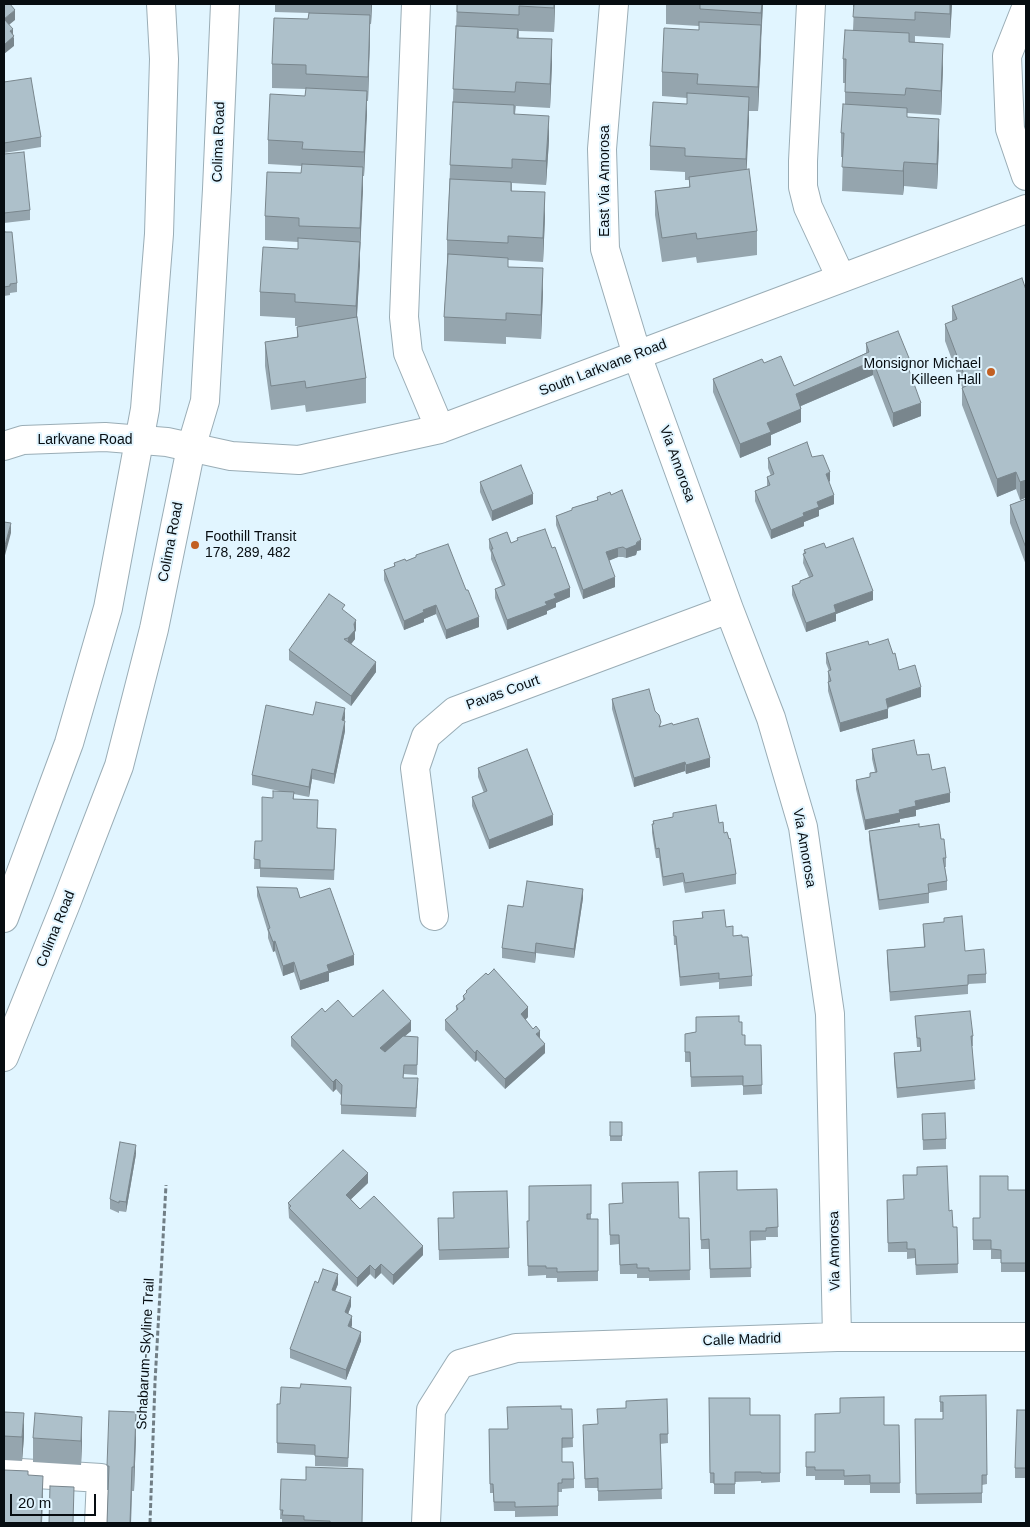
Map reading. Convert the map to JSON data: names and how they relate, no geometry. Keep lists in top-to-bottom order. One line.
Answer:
{"streets":{"street":["Colima Road","East Via Amorosa","South Larkvane Road","Larkvane Road","Via Amorosa","Pavas Court","Calle Madrid"],"path":["Schabarum-Skyline Trail"]},"crossings":[["Colima Road","South Larkvane Road"],["Colima Road","Larkvane Road"],["East Via Amorosa","South Larkvane Road"],["East Via Amorosa","Via Amorosa"],["South Larkvane Road","Larkvane Road"],["South Larkvane Road","Via Amorosa"],["Via Amorosa","Pavas Court"],["Via Amorosa","Calle Madrid"]],"places":["Monsignor Michael Killeen Hall","Foothill Transit 178, 289, 482"],"scale_bar":"20 m"}
